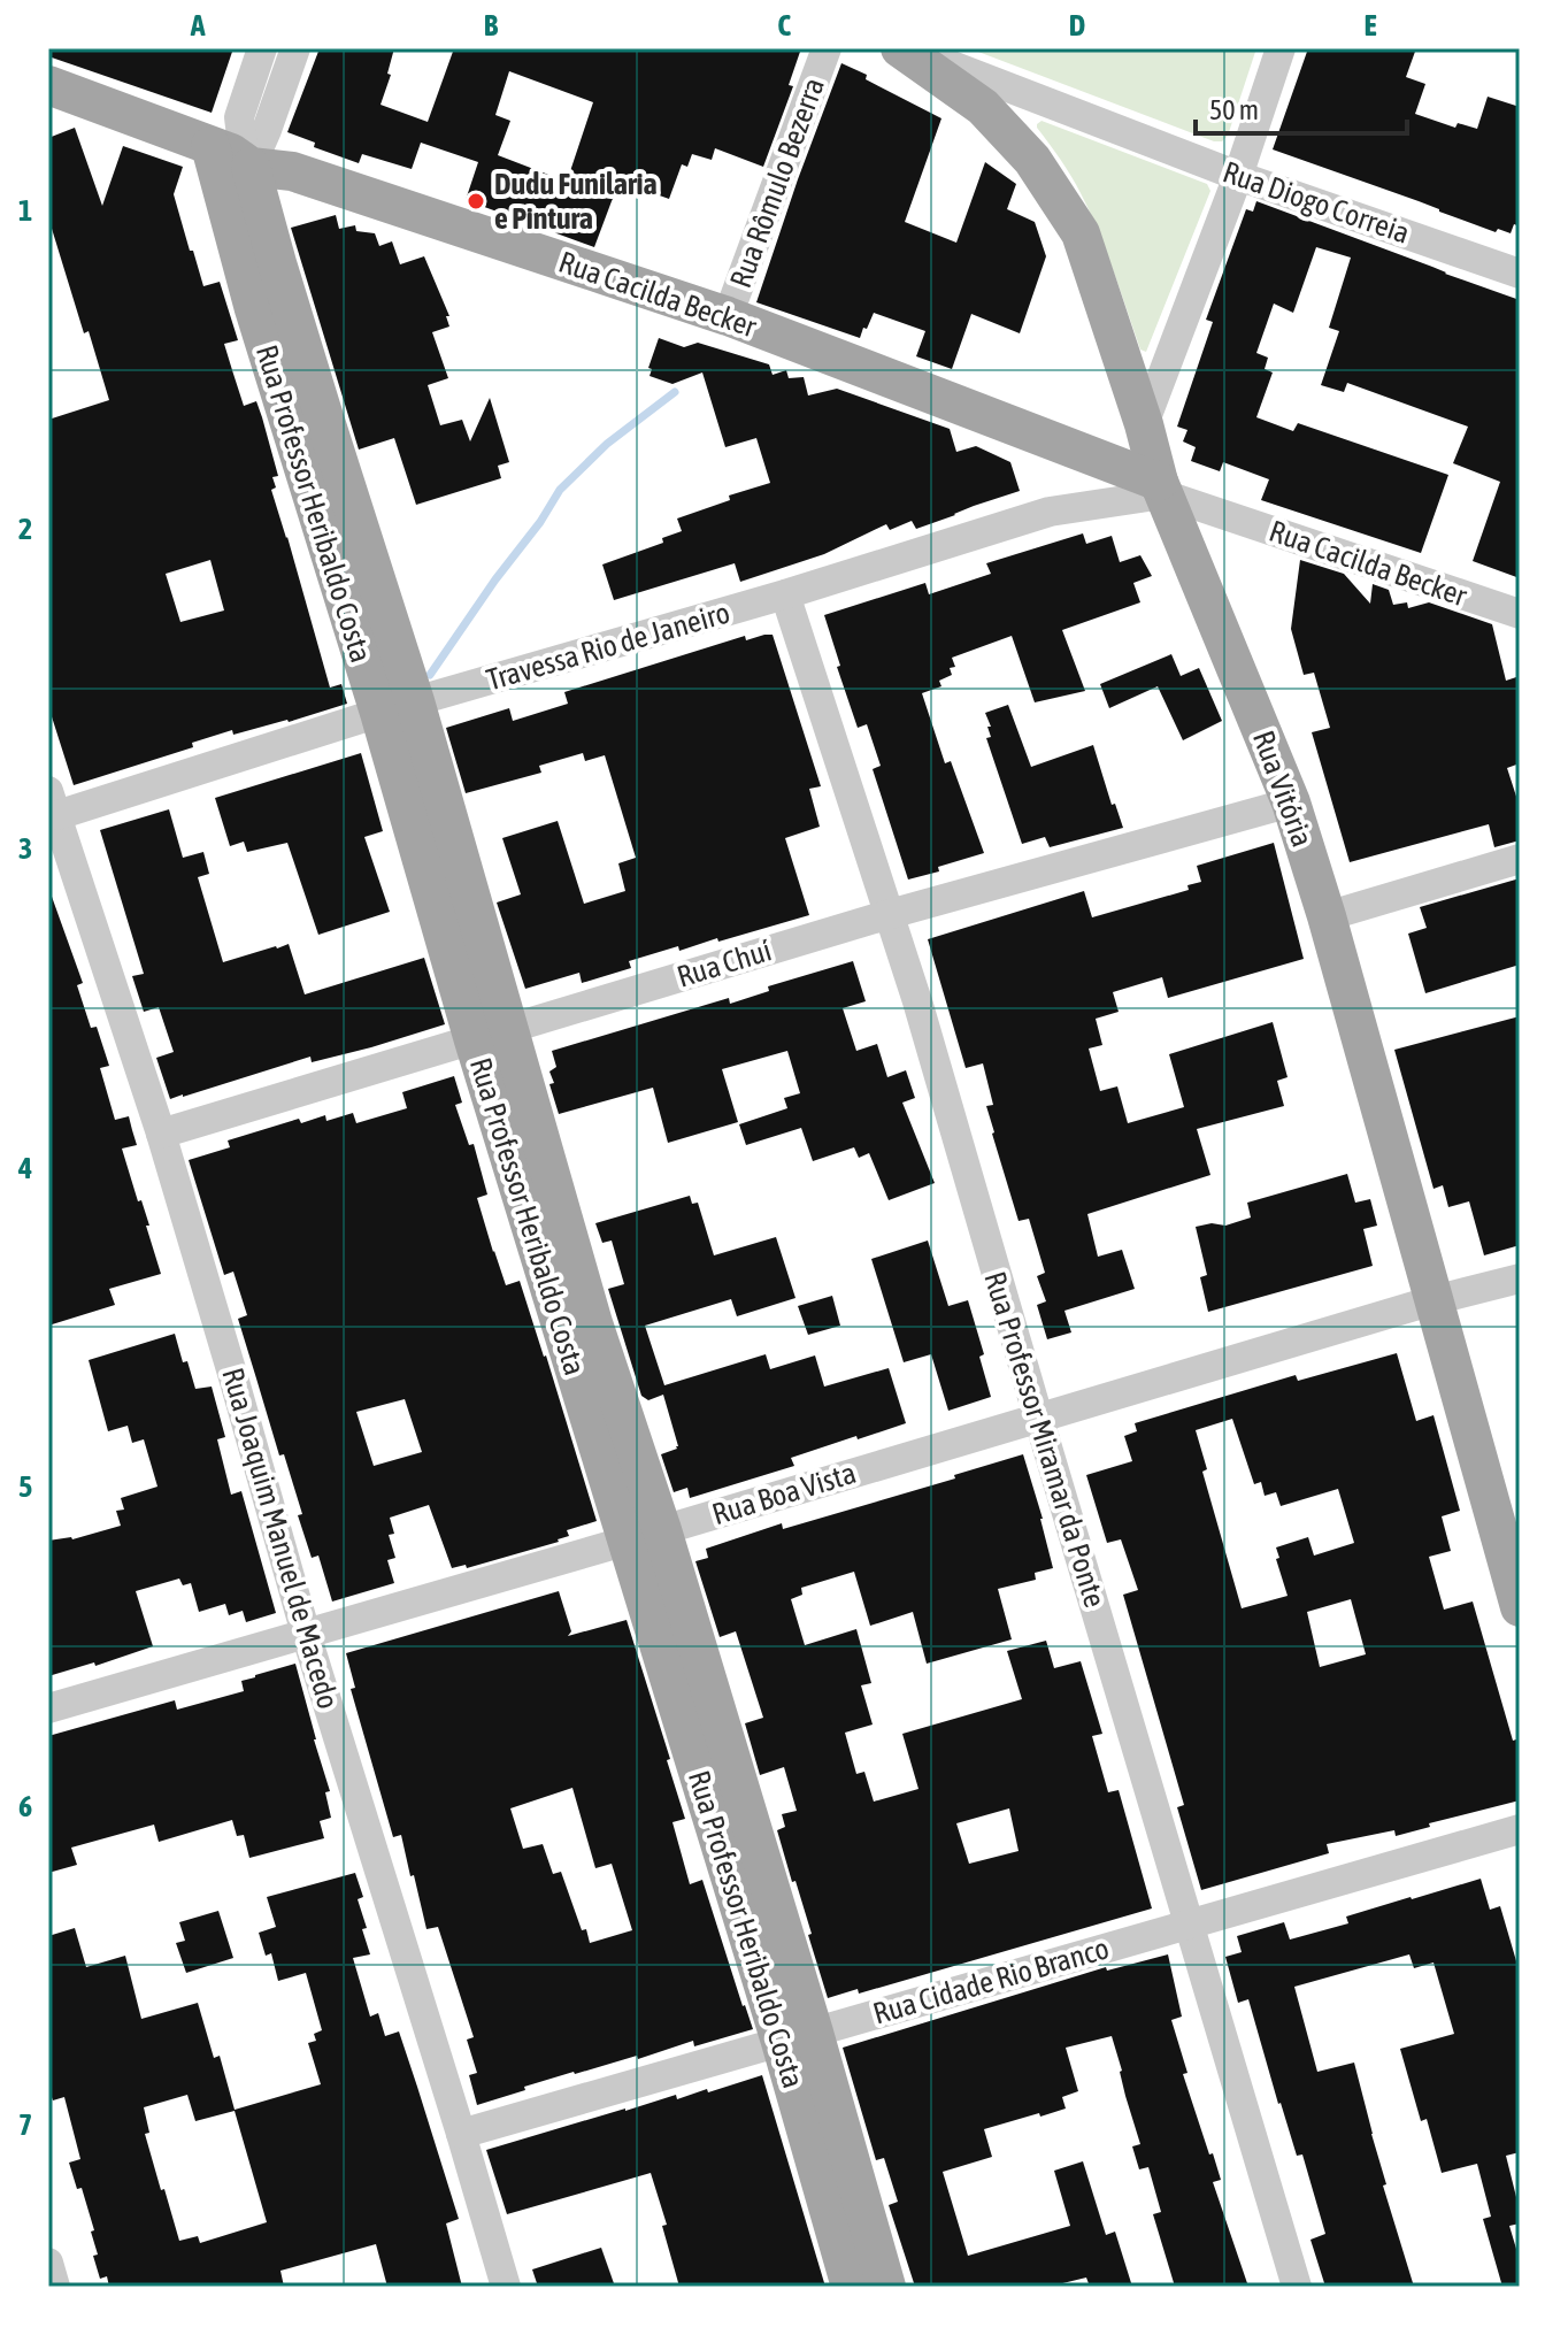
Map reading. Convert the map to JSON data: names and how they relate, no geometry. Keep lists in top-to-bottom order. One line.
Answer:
{"streets":{"main road":["Rua Cacilda Becker","Rua Professor Heribaldo Costa","Rua Vitória"],"street":["Rua Rômulo Bezerra","Rua Diogo Correia","Travessa Rio de Janeiro","Rua Chuí","Rua Professor Miramar da Ponte","Rua Boa Vista","Rua Joaquim Manuel de Macedo","Rua Cidade Rio Branco"]},"crossings":[["Rua Rômulo Bezerra","Rua Cacilda Becker"],["Rua Cacilda Becker","Rua Professor Heribaldo Costa"],["Rua Cacilda Becker","Travessa Rio de Janeiro"],["Rua Cacilda Becker","Rua Vitória"],["Rua Professor Heribaldo Costa","Travessa Rio de Janeiro"],["Rua Professor Heribaldo Costa","Rua Chuí"],["Rua Professor Heribaldo Costa","Rua Boa Vista"],["Rua Professor Heribaldo Costa","Rua Cidade Rio Branco"],["Travessa Rio de Janeiro","Rua Vitória"],["Travessa Rio de Janeiro","Rua Professor Miramar da Ponte"],["Travessa Rio de Janeiro","Rua Joaquim Manuel de Macedo"],["Rua Vitória","Rua Chuí"],["Rua Vitória","Rua Boa Vista"],["Rua Chuí","Rua Professor Miramar da Ponte"],["Rua Chuí","Rua Joaquim Manuel de Macedo"],["Rua Professor Miramar da Ponte","Rua Boa Vista"],["Rua Professor Miramar da Ponte","Rua Cidade Rio Branco"],["Rua Boa Vista","Rua Joaquim Manuel de Macedo"],["Rua Joaquim Manuel de Macedo","Rua Cidade Rio Branco"]],"places":["Dudu Funilaria e Pintura"],"scale_bar":"50 m","grid":{"columns":["A","B","C","D","E"],"rows":["1","2","3","4","5","6","7"]}}
